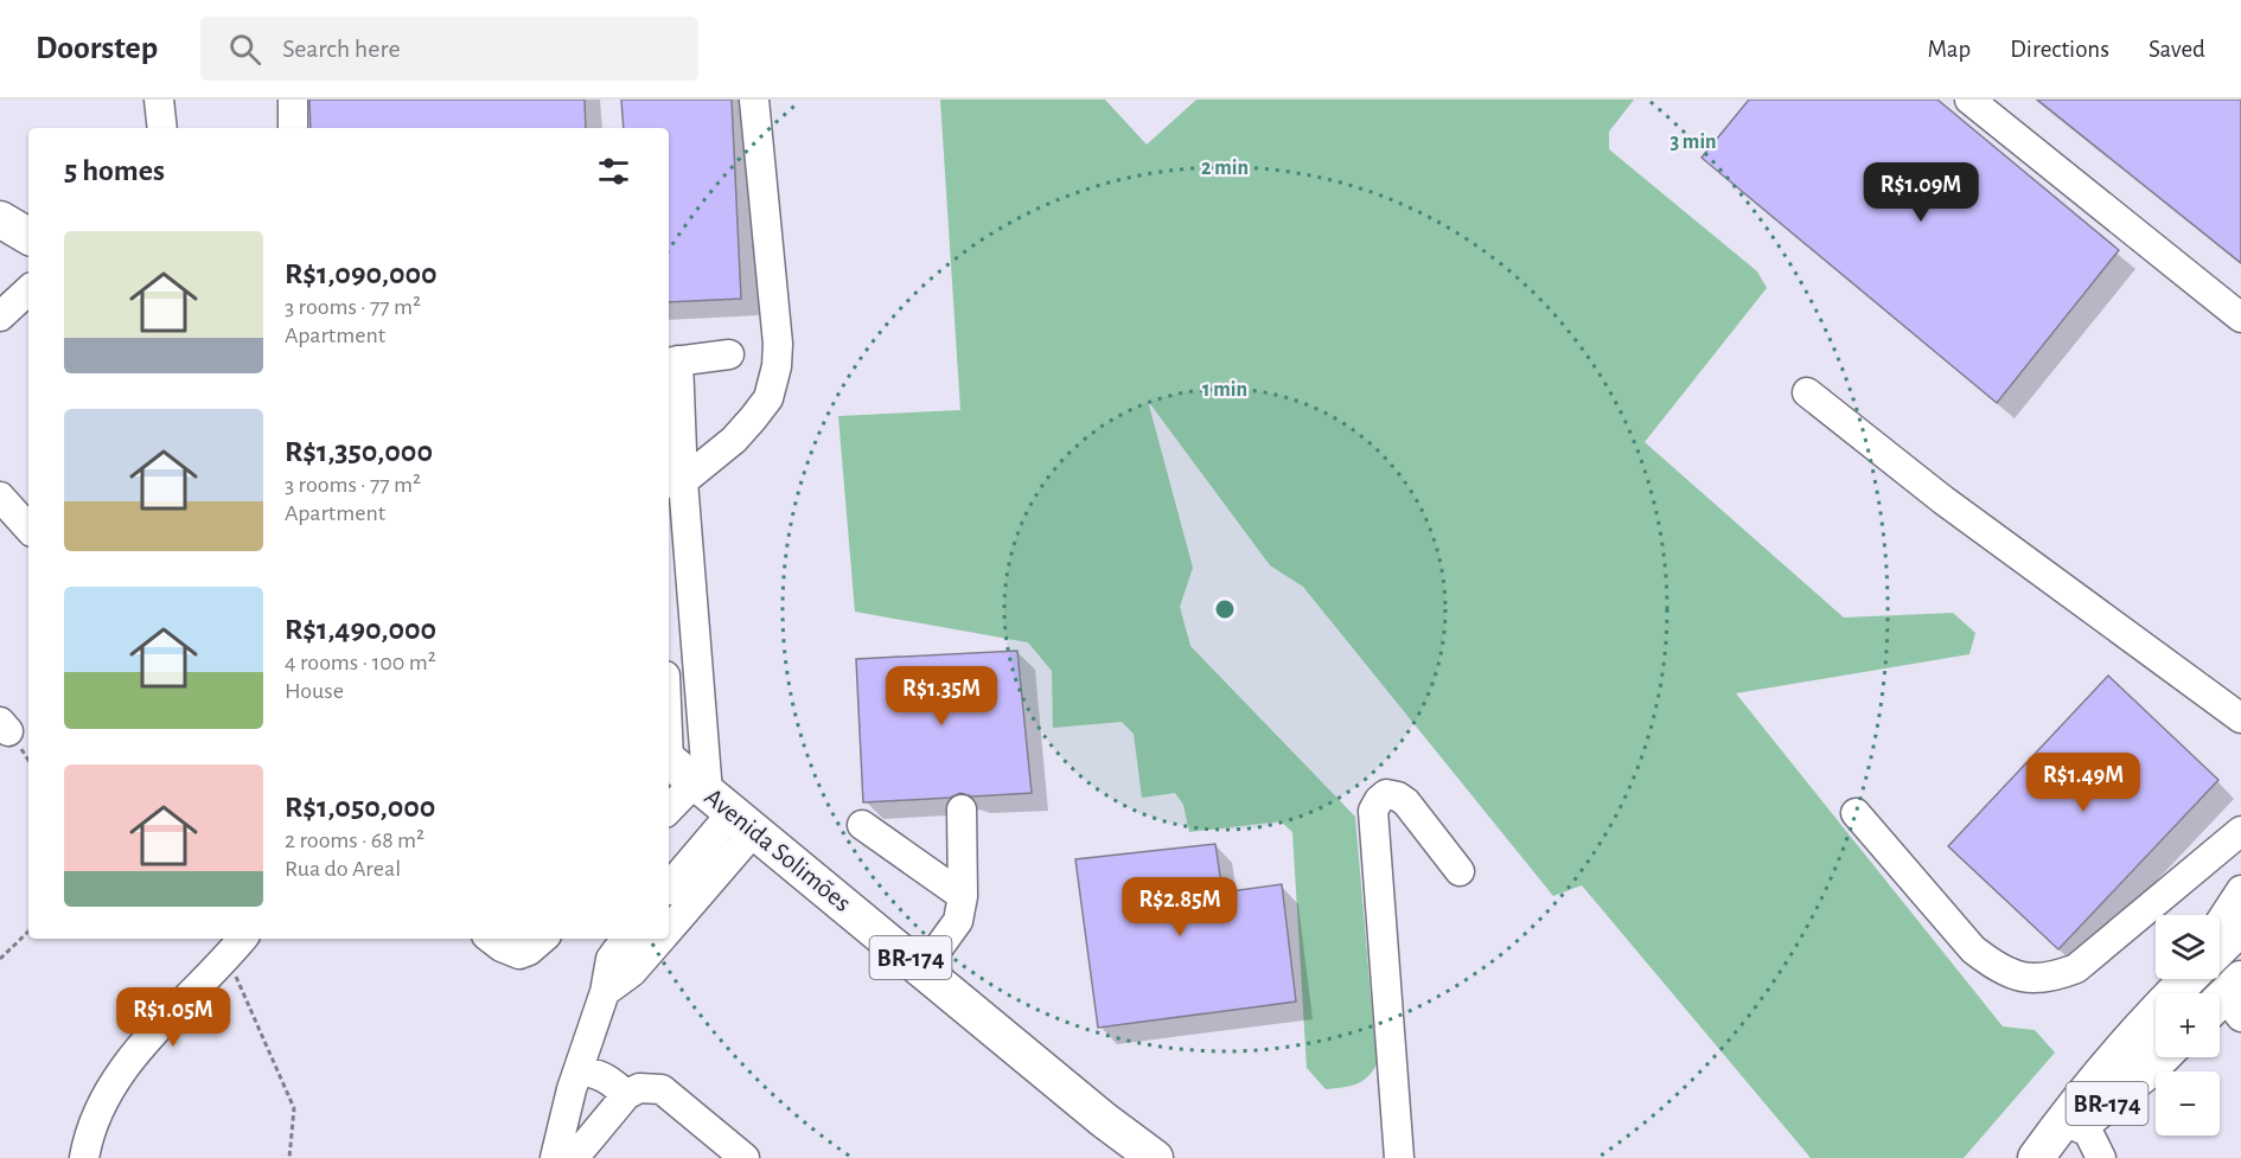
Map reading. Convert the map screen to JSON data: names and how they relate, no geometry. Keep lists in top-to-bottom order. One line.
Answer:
{"streets":{"main road":["Avenida Solimões","BR-174"]},"page":{"header":"Doorstep","search":"Search here","nav":["Map","Directions","Saved"],"heading":"5 homes","price":["R$1.09M","R$1.35M","R$1.49M","R$2.85M","R$1.05M"],"list":[{"name":"R$1,090,000","note":"3 rooms · 77 m² · Apartment"},{"name":"R$1,350,000","note":"3 rooms · 77 m² · Apartment"},{"name":"R$1,490,000","note":"4 rooms · 100 m² · House"},{"name":"R$1,050,000","note":"2 rooms · 68 m² · Rua do Areal"}],"map_buttons":["+","−"]},"rings":["3 min","2 min","1 min"]}
